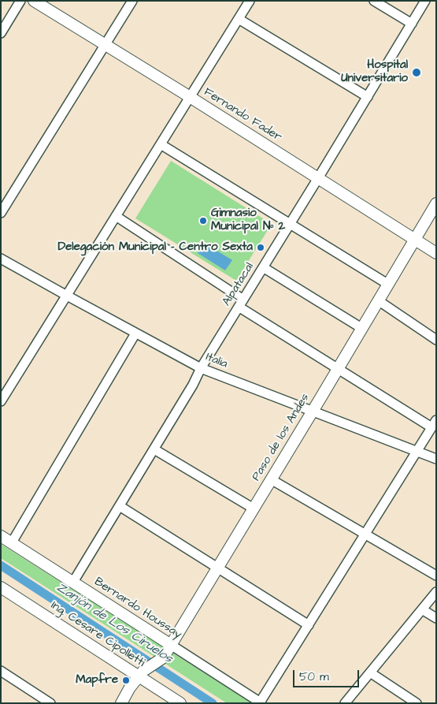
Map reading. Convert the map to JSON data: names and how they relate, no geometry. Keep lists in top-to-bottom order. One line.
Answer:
{"streets":{"street":["Fernando Fader","Alpatacal","Italia","Paso de los Andes","Bernardo Houssay","Ing. Cesare Cipolletti"]},"crossings":[["Fernando Fader","Alpatacal"],["Fernando Fader","Paso de los Andes"],["Alpatacal","Italia"],["Alpatacal","Bernardo Houssay"],["Italia","Paso de los Andes"],["Paso de los Andes","Bernardo Houssay"],["Paso de los Andes","Ing. Cesare Cipolletti"]],"water":["Zanjón de Los Ciruelos"],"places":["Hospital Universitario","Gimnasio Municipal Nº 2","Delegación Municipal - Centro Sexta","Mapfre"],"scale_bar":"50 m"}
